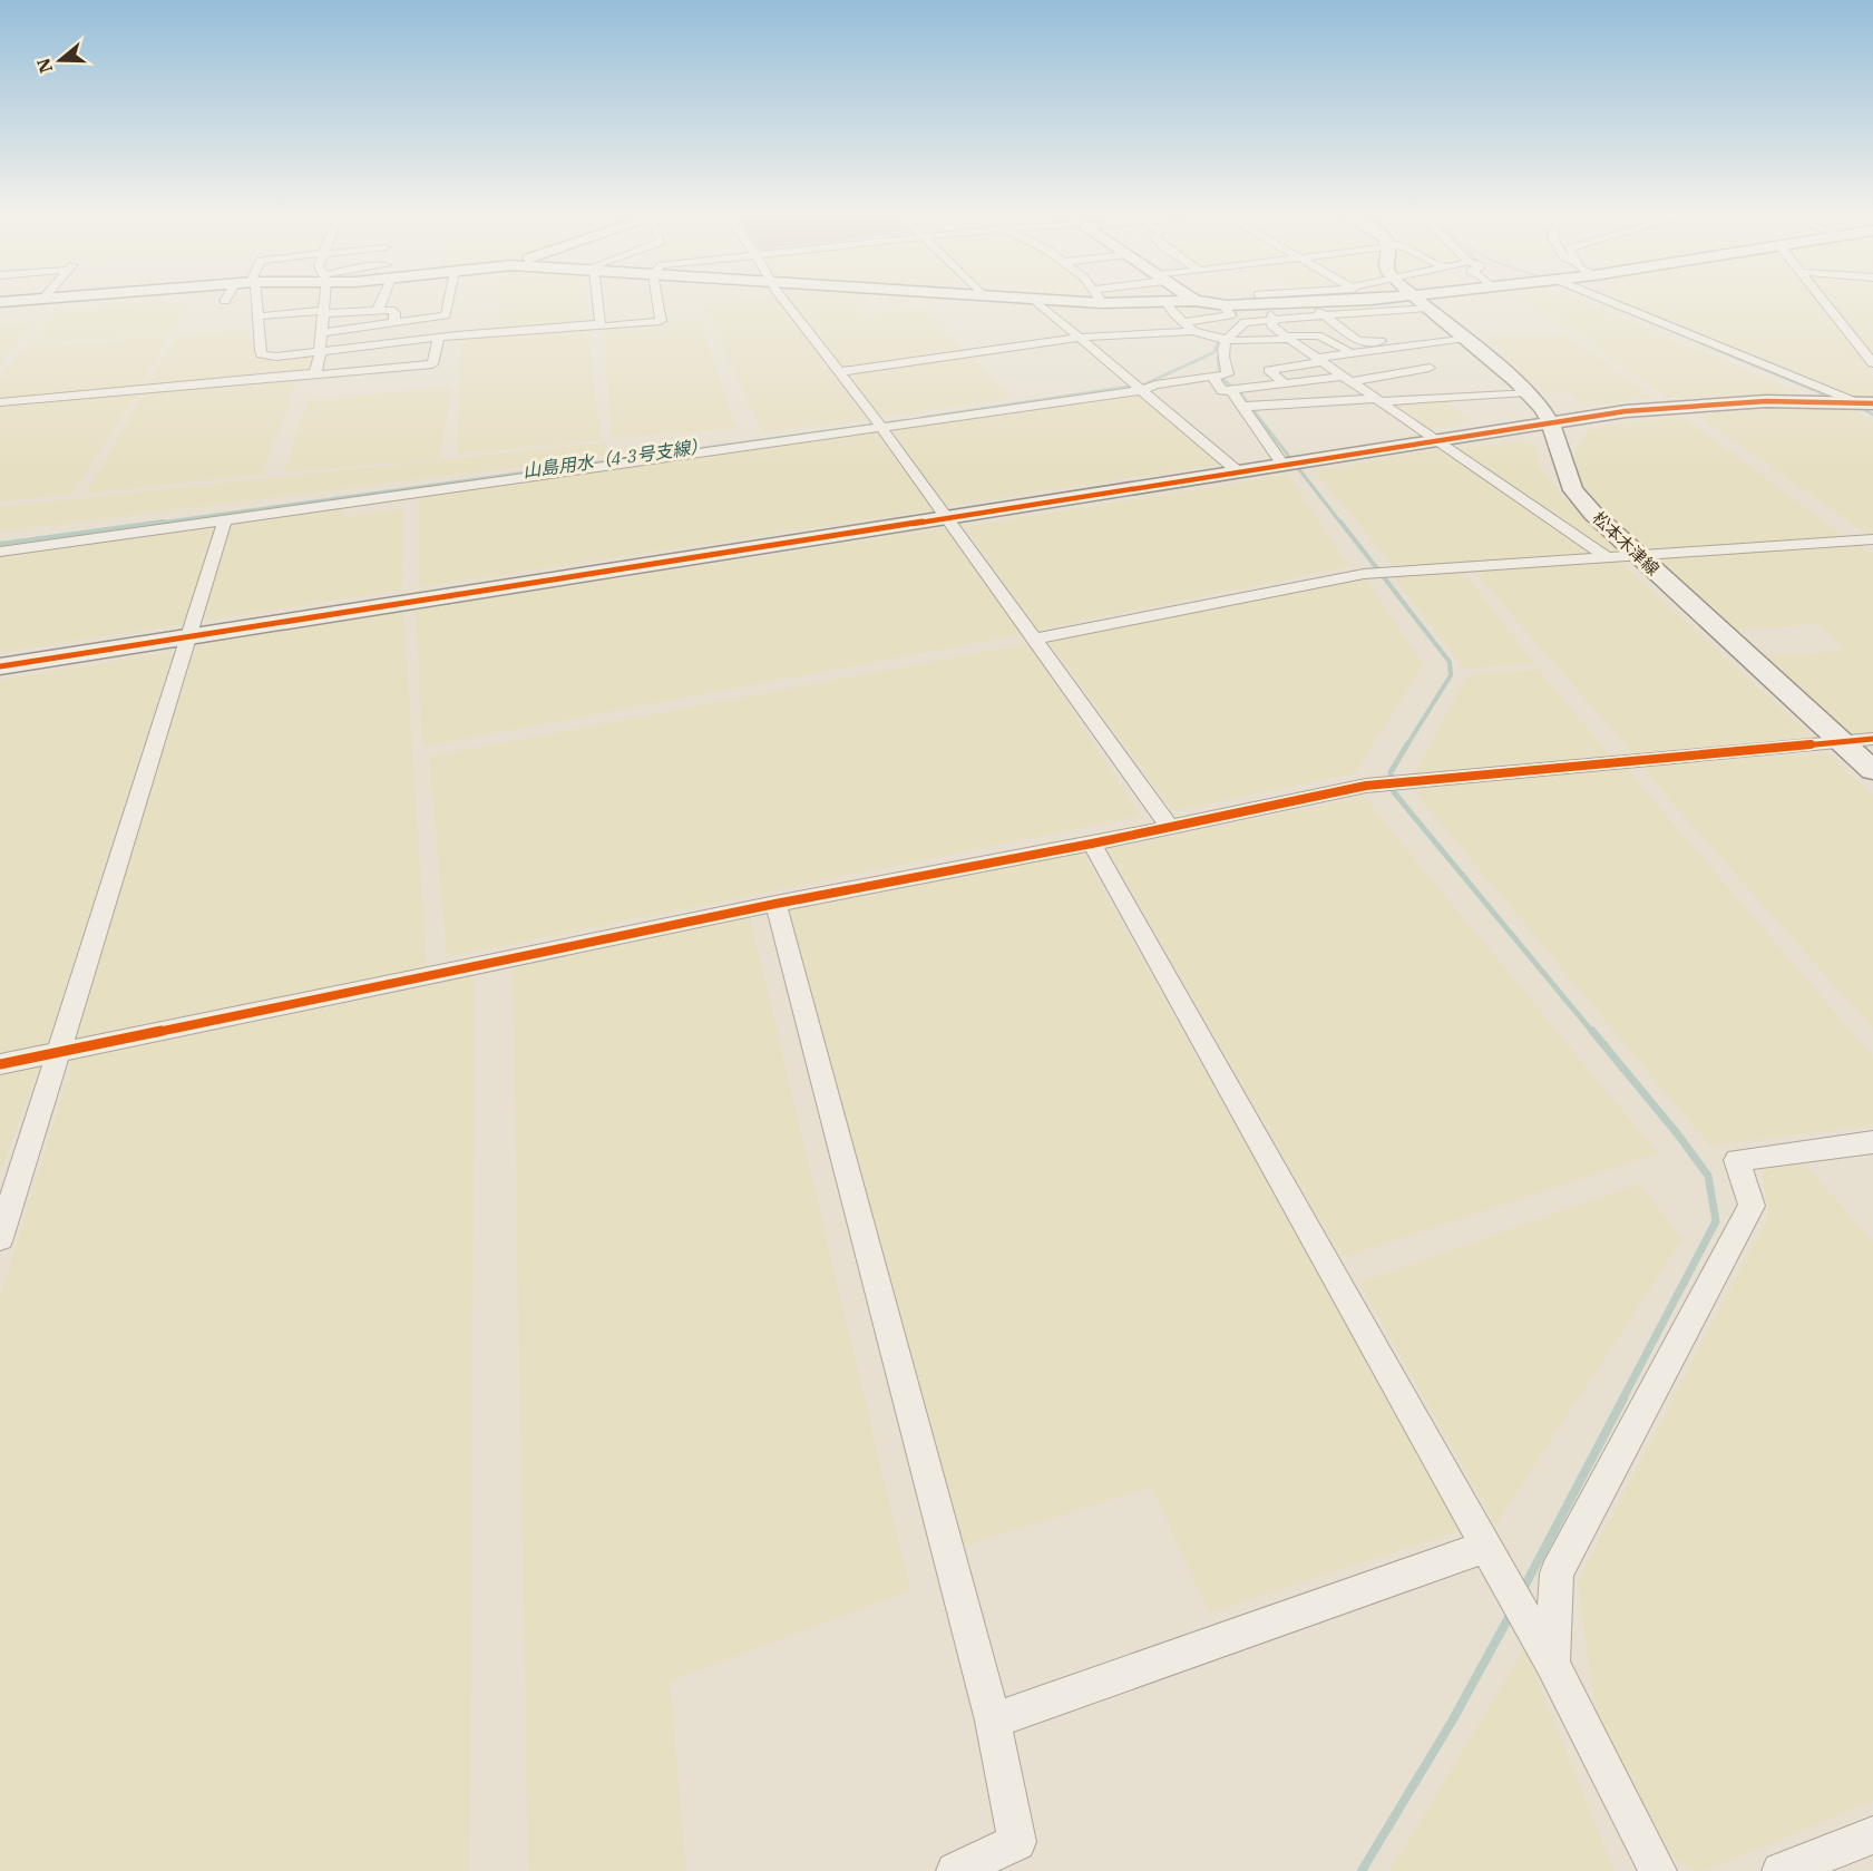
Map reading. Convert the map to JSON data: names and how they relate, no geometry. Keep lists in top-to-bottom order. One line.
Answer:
{"streets":{"main road":["松本木津線"]},"water":["山島用水（4-3号支線）"],"north":"left"}
